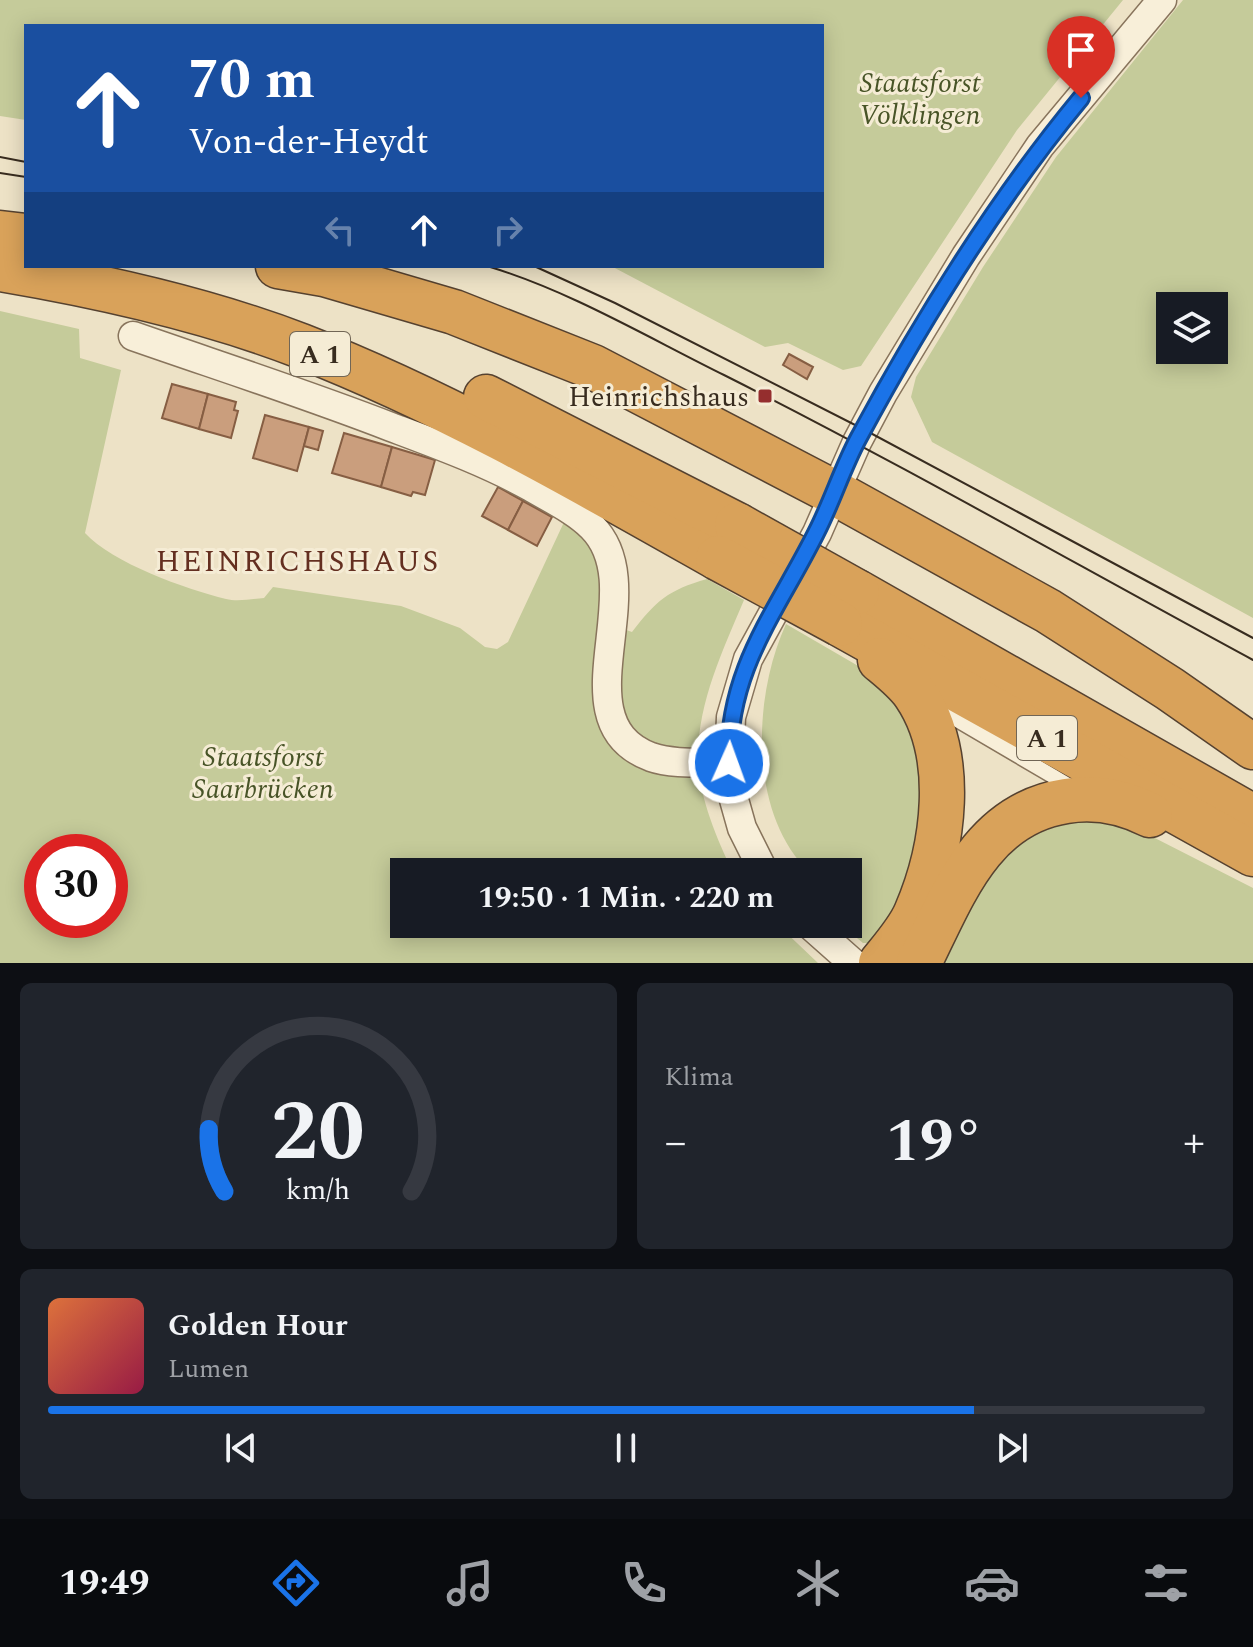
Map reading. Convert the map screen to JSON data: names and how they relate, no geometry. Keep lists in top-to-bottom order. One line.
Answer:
{"streets":{"highway":["A 1"]},"districts":["HEINRICHSHAUS"],"parks":["Staatsforst Völklingen","Staatsforst Saarbrücken"],"places":{"transit":["Heinrichshaus"]},"page":{"turn":["70 m","Von-der-Heydt"],"limit":"30","trip":"19:50 · 1 Min. · 220 m","tile":"Klima","heat":["−","19°","+"],"song":["Golden Hour","Lumen"],"tabs":"19:49","gauge":["20","km/h"]}}
